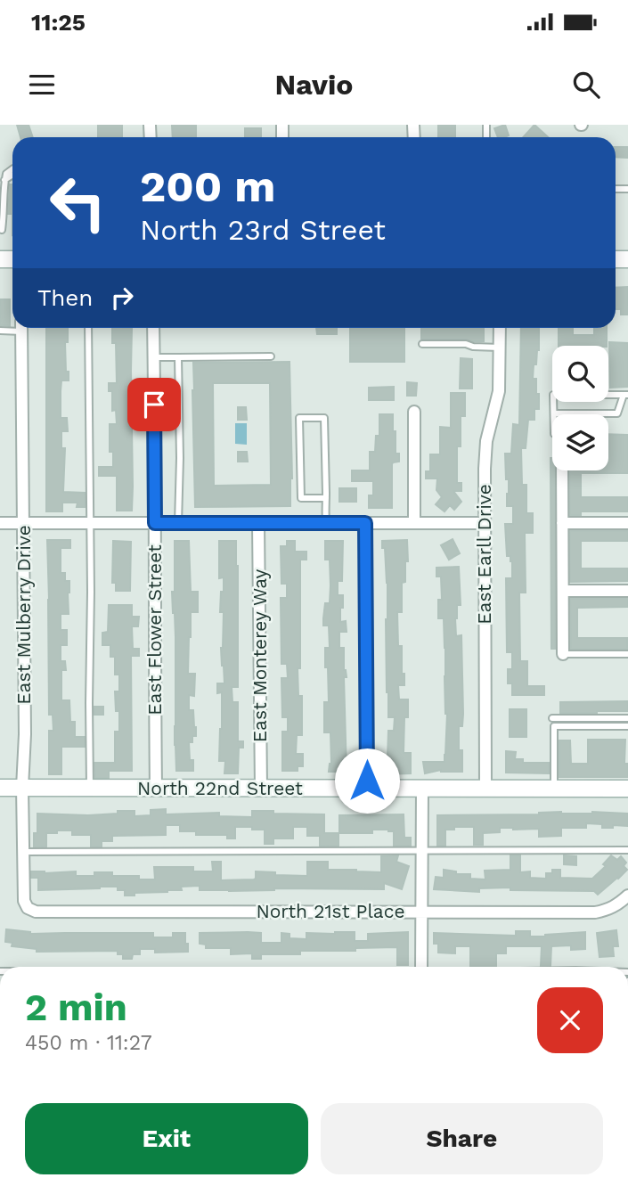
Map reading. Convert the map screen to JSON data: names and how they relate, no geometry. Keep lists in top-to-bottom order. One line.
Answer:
{"streets":{"street":["East Earll Drive","East Mulberry Drive","East Flower Street","East Monterey Way","North 22nd Street","North 21st Place"]},"crossings":[["East Earll Drive","North 22nd Street"],["East Mulberry Drive","North 22nd Street"],["East Mulberry Drive","North 21st Place"],["East Flower Street","North 22nd Street"],["East Monterey Way","North 22nd Street"]],"page":{"status":"11:25","header":"Navio","turn":["200 m","North 23rd Street"],"then":"Then","heading":["2 min","450 m · 11:27"],"buttons":["Exit","Share"]}}
